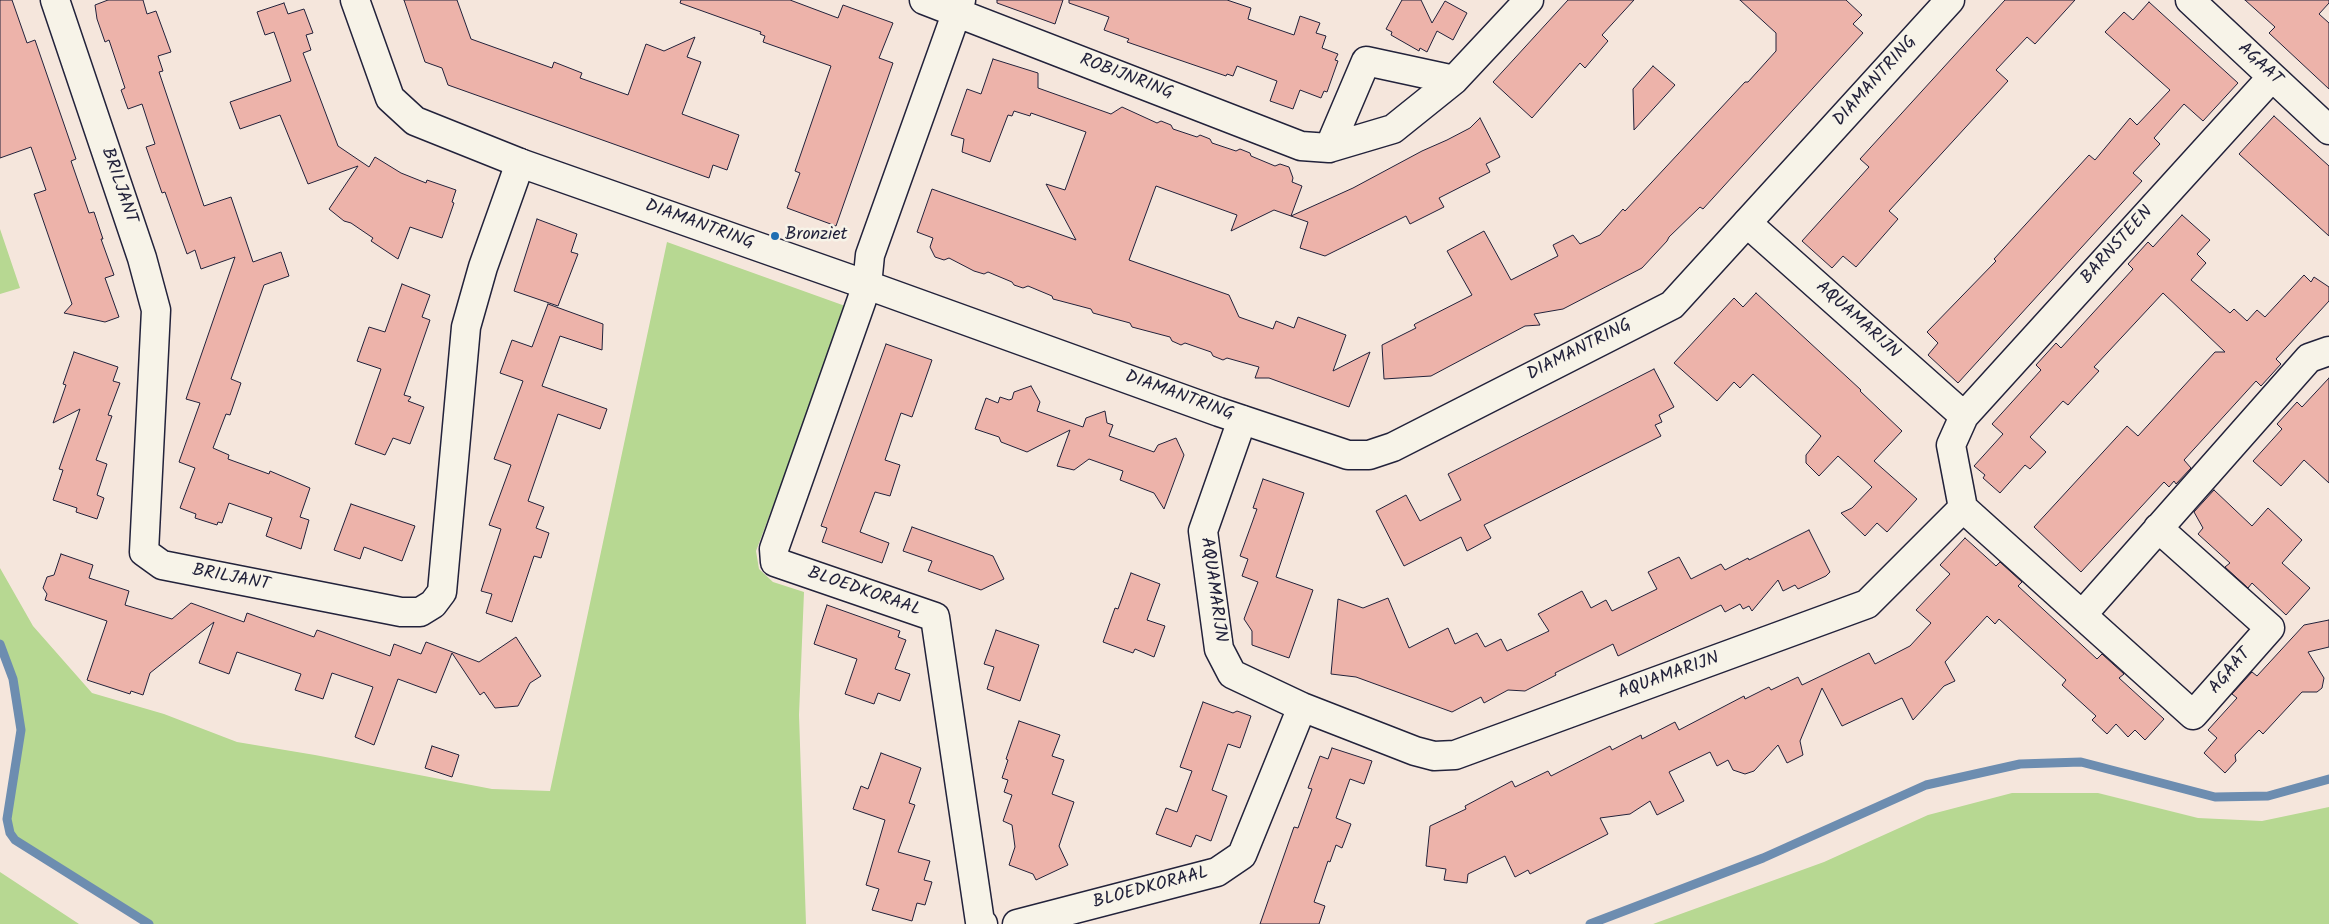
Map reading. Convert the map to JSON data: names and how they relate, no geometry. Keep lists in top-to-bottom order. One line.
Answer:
{"streets":{"street":["AGAAT","ROBIJNRING","DIAMANTRING","BRILJANT","BARNSTEEN","AQUAMARIJN","BLOEDKORAAL"]},"crossings":[["AGAAT","BARNSTEEN"],["AGAAT","AQUAMARIJN"],["DIAMANTRING","BRILJANT"],["DIAMANTRING","AQUAMARIJN"],["DIAMANTRING","BLOEDKORAAL"],["BARNSTEEN","AQUAMARIJN"],["AQUAMARIJN","BLOEDKORAAL"]],"places":["Bronziet"]}
